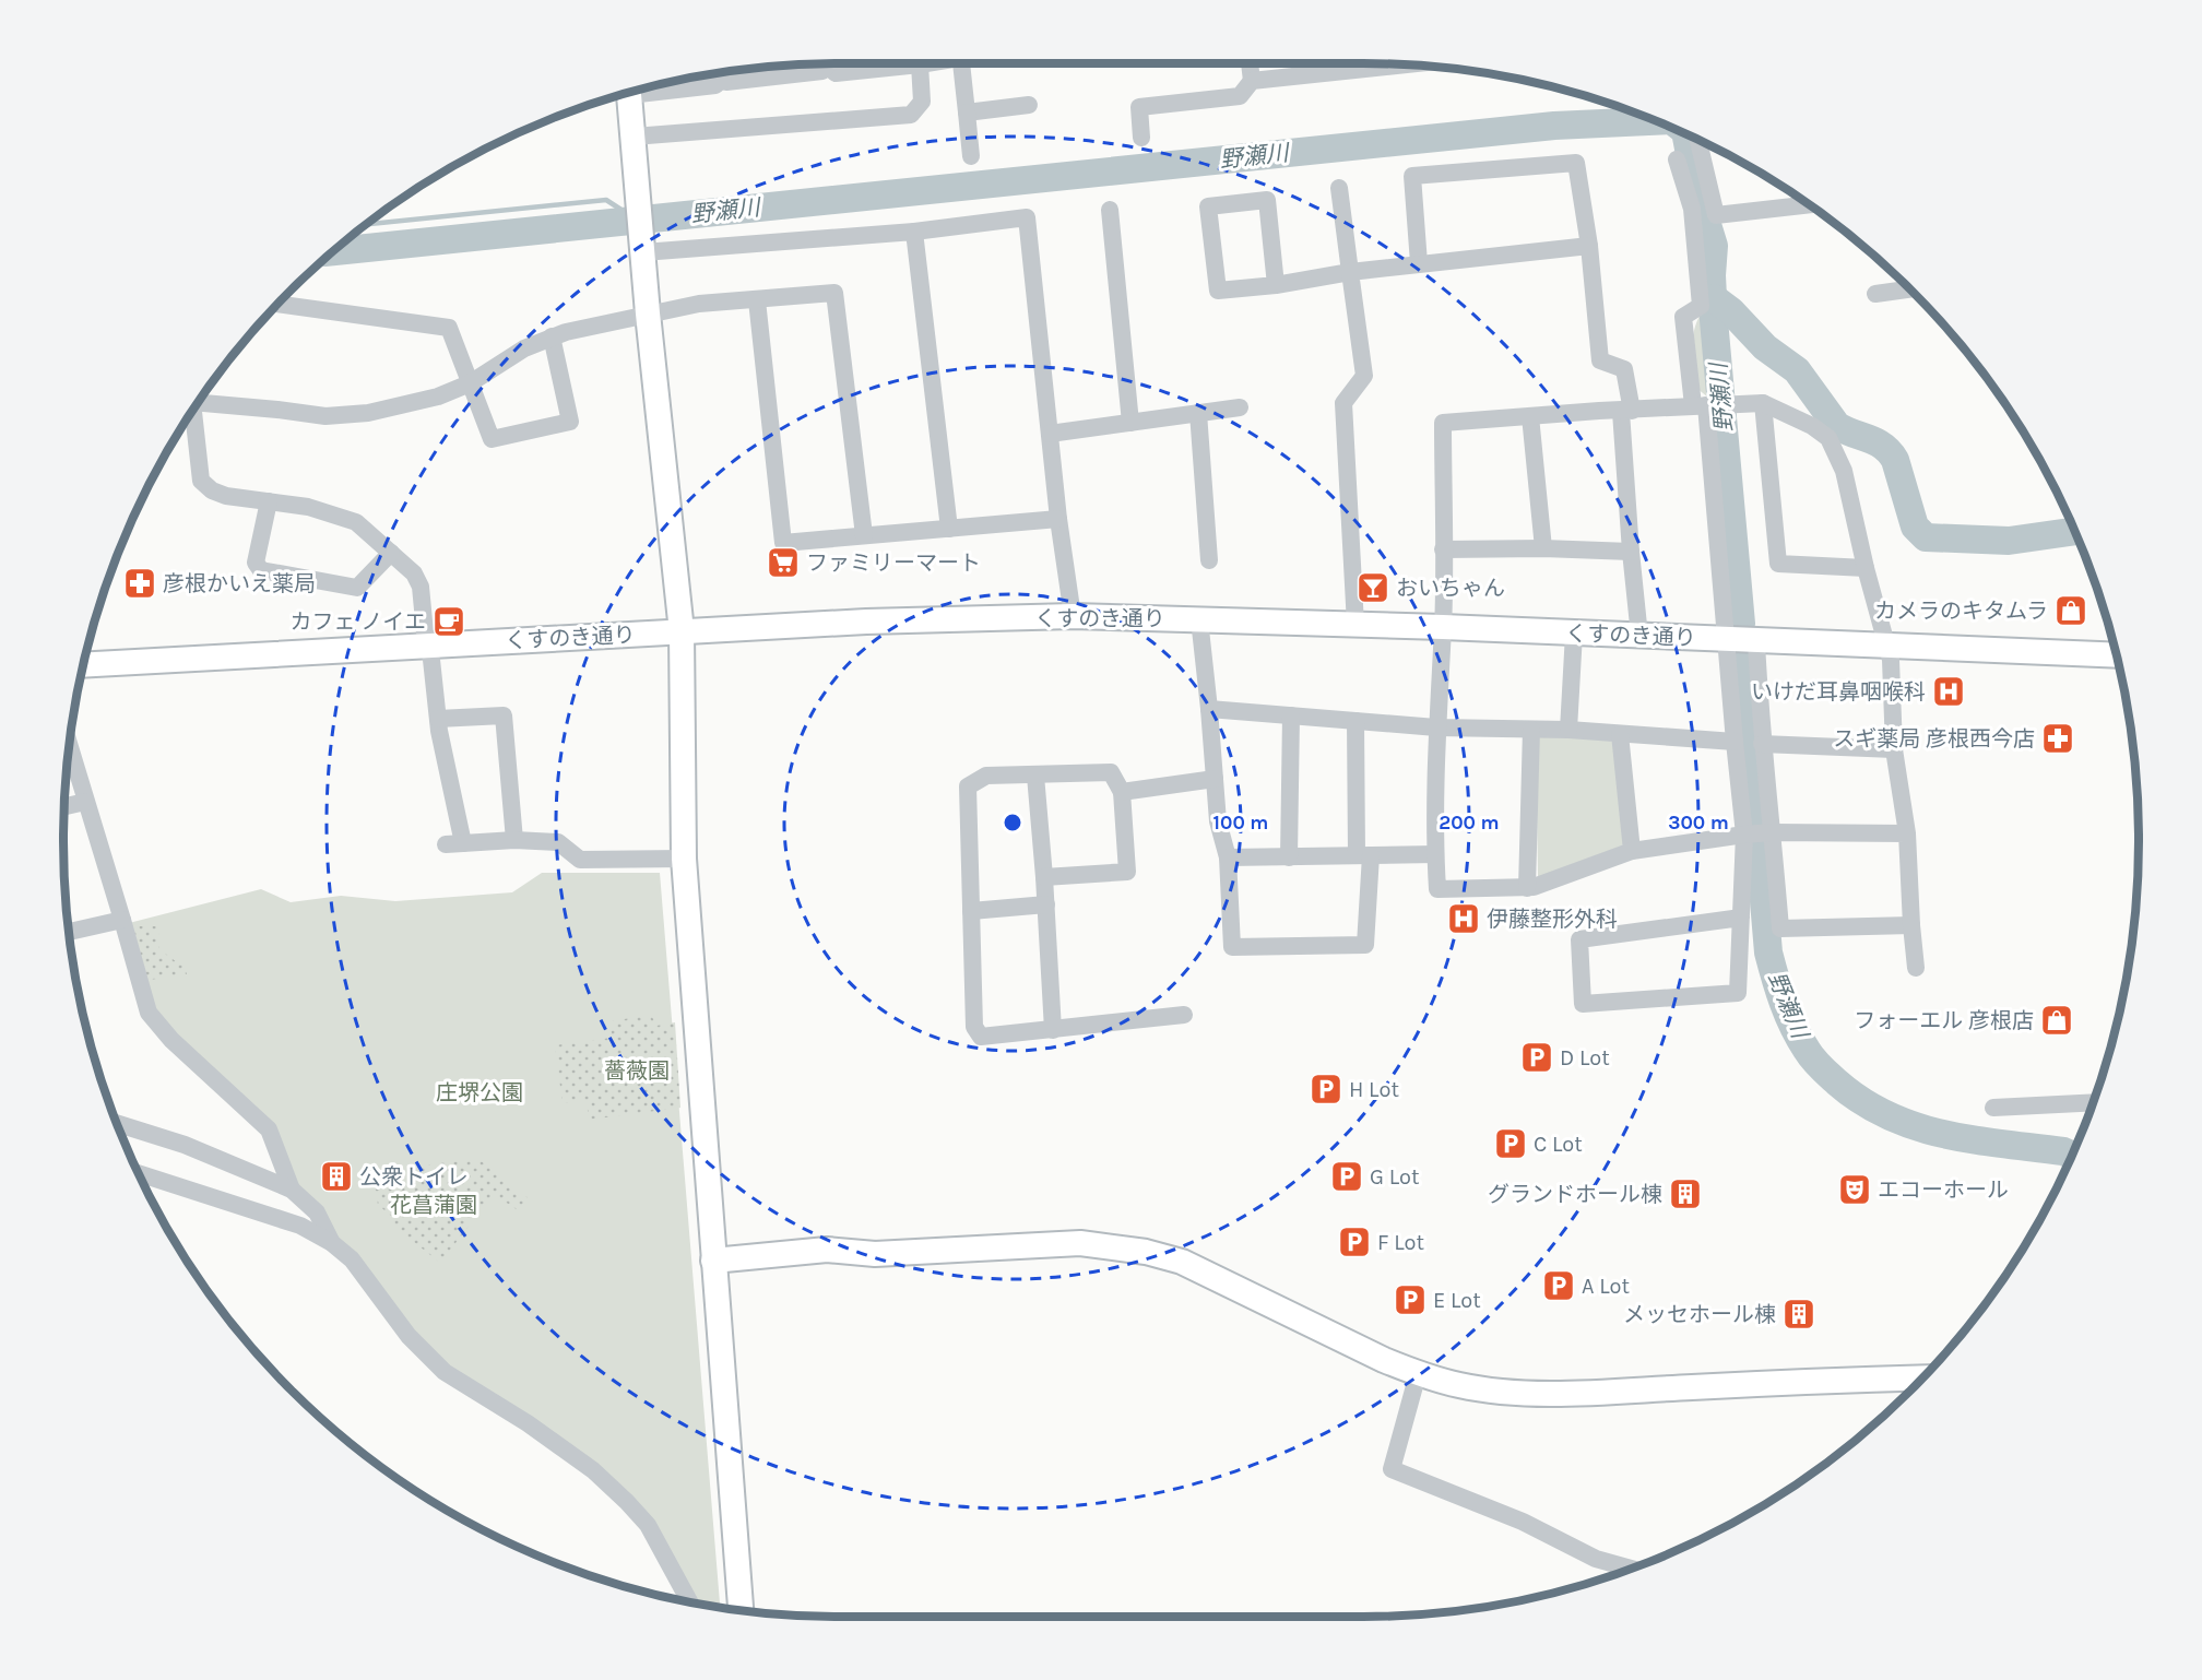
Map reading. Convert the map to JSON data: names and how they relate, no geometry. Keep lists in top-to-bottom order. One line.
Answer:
{"streets":{"street":["くすのき通り"]},"water":["野瀬川"],"parks":["薔薇園","庄堺公園","花菖蒲園"],"places":{"supermarket":["ファミリーマート"],"pharmacy":["彦根かいえ薬局","スギ薬局 彦根西今店"],"bar":["おいちゃん"],"shop":["カメラのキタムラ","フォーエル 彦根店"],"cafe":["カフェ ノイエ"],"hospital":["いけだ耳鼻咽喉科","伊藤整形外科"],"parking":["D Lot","H Lot","C Lot","G Lot","F Lot","A Lot","E Lot"],"building":["公衆トイレ","グランドホール棟","メッセホール棟"],"theatre":["エコーホール"]},"rings":["100 m","200 m","300 m"]}
